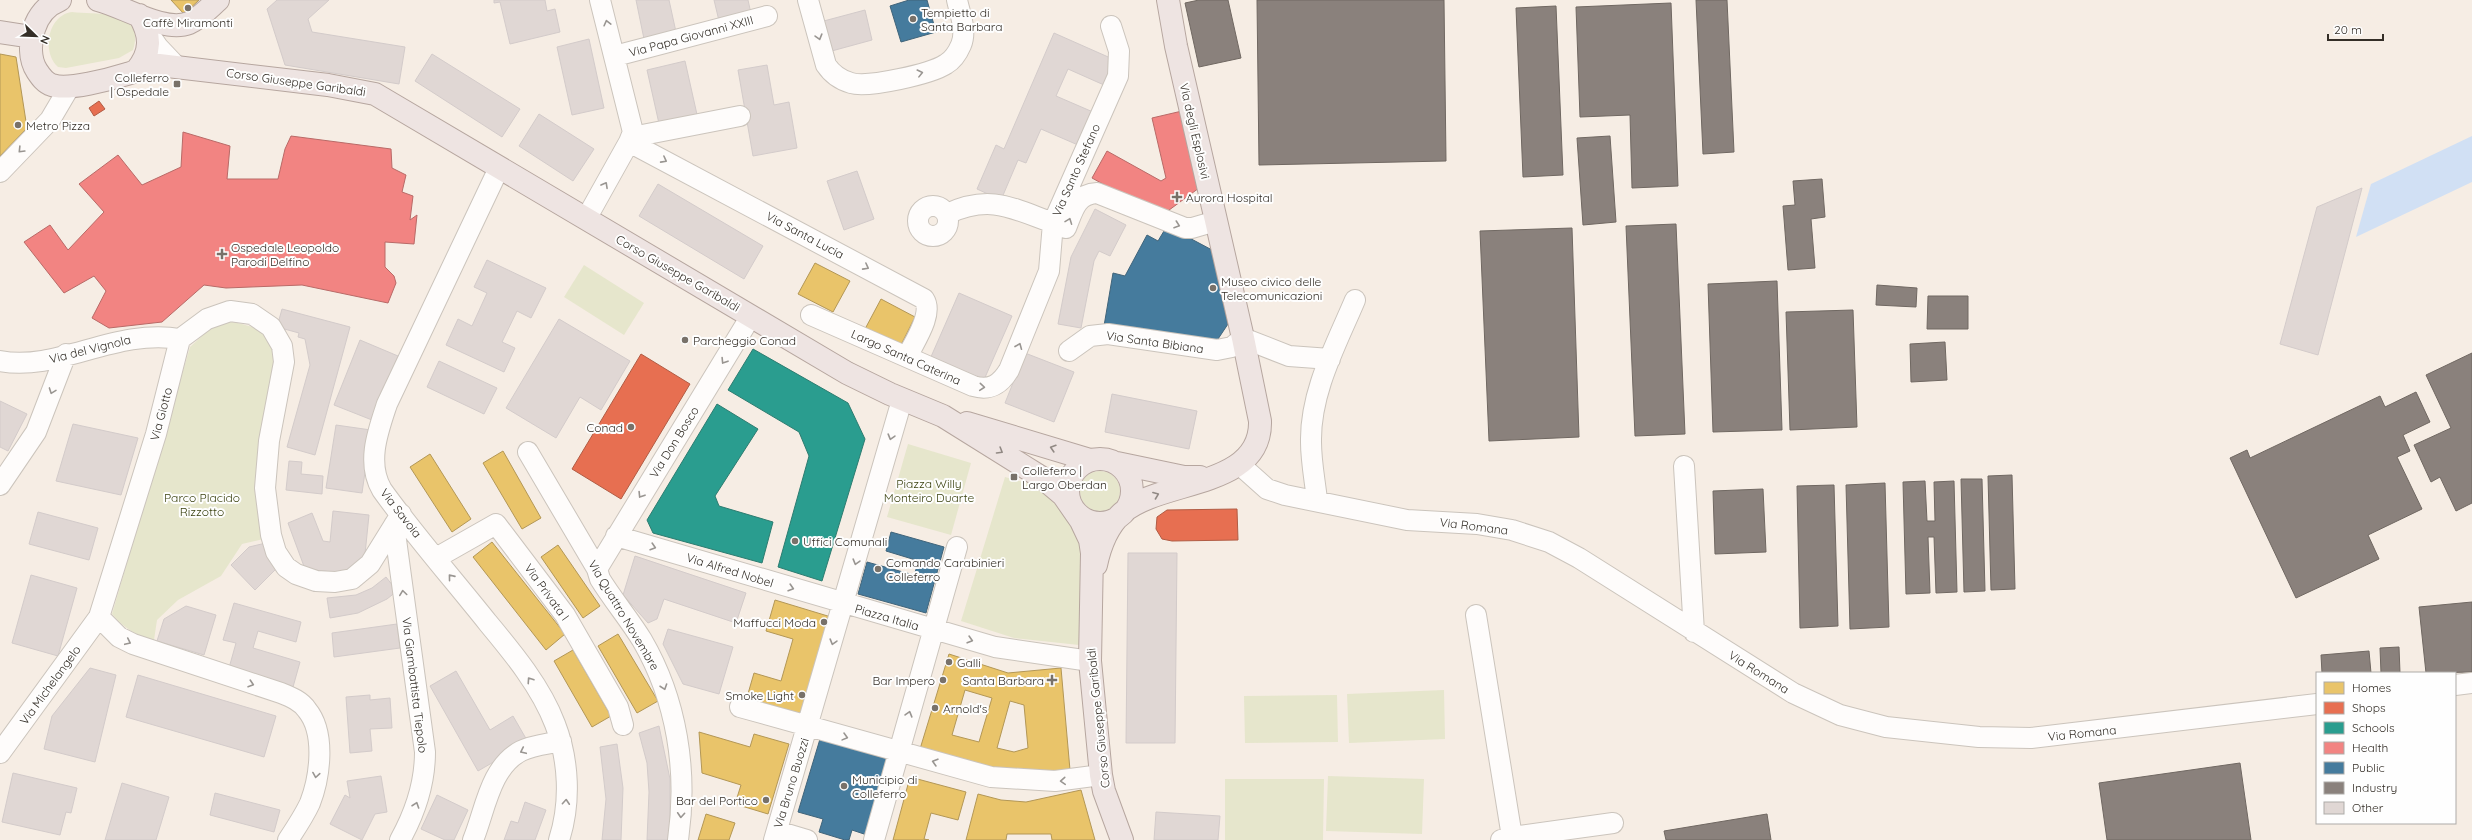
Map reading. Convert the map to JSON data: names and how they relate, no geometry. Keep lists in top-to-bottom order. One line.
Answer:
{"streets":{"main road":["Corso Giuseppe Garibaldi","Via degli Esplosivi"],"street":["Via Papa Giovanni XXIII","Via Santo Stefano","Via Santa Lucia","Via Santa Bibiana","Via del Vignola","Largo Santa Caterina","Via Giotto","Via Don Bosco","Via Savoia","Via Romana","Via Alfred Nobel","Via Privata I","Via Quattro Novembre","Piazza Italia","Via Michelangelo","Via Giambattista Tiepolo","Via Bruno Buozzi"]},"crossings":[["Via Papa Giovanni XXIII","Via Santa Lucia"],["Corso Giuseppe Garibaldi","Via degli Esplosivi"],["Corso Giuseppe Garibaldi","Via Don Bosco"],["Corso Giuseppe Garibaldi","Via Savoia"],["Via degli Esplosivi","Via Santa Bibiana"],["Via degli Esplosivi","Via Romana"],["Via Santo Stefano","Largo Santa Caterina"],["Via Santa Lucia","Largo Santa Caterina"],["Via del Vignola","Via Giotto"],["Via Giotto","Via Michelangelo"],["Via Don Bosco","Via Alfred Nobel"],["Via Don Bosco","Via Quattro Novembre"],["Via Savoia","Via Privata I"],["Via Savoia","Via Giambattista Tiepolo"],["Via Alfred Nobel","Piazza Italia"],["Piazza Italia","Via Bruno Buozzi"]],"one_way":["Via Santa Lucia","Via Don Bosco","Via Savoia","Via Alfred Nobel","Via Quattro Novembre","Via Giambattista Tiepolo"],"parks":["Piazza Willy Monteiro Duarte","Parco Placido Rizzotto"],"places":{"other":["Caffè Miramonti","Tempietto di Santa Barbara","Metro Pizza","Museo civico delle Telecomunicazioni","Parcheggio Conad","Conad","Uffici Comunali","Comando Carabinieri Colleferro","Maffucci Moda","Galli","Bar Impero","Smoke Light","Arnold's","Municipio di Colleferro","Bar del Portico"],"transit":["Colleferro | Ospedale","Colleferro | Largo Oberdan"],"health":["Aurora Hospital","Ospedale Leopoldo Parodi Delfino","Santa Barbara"]},"legend":["Homes","Shops","Schools","Health","Public","Industry","Other"],"scale_bar":"20 m","north":"bottom right"}
